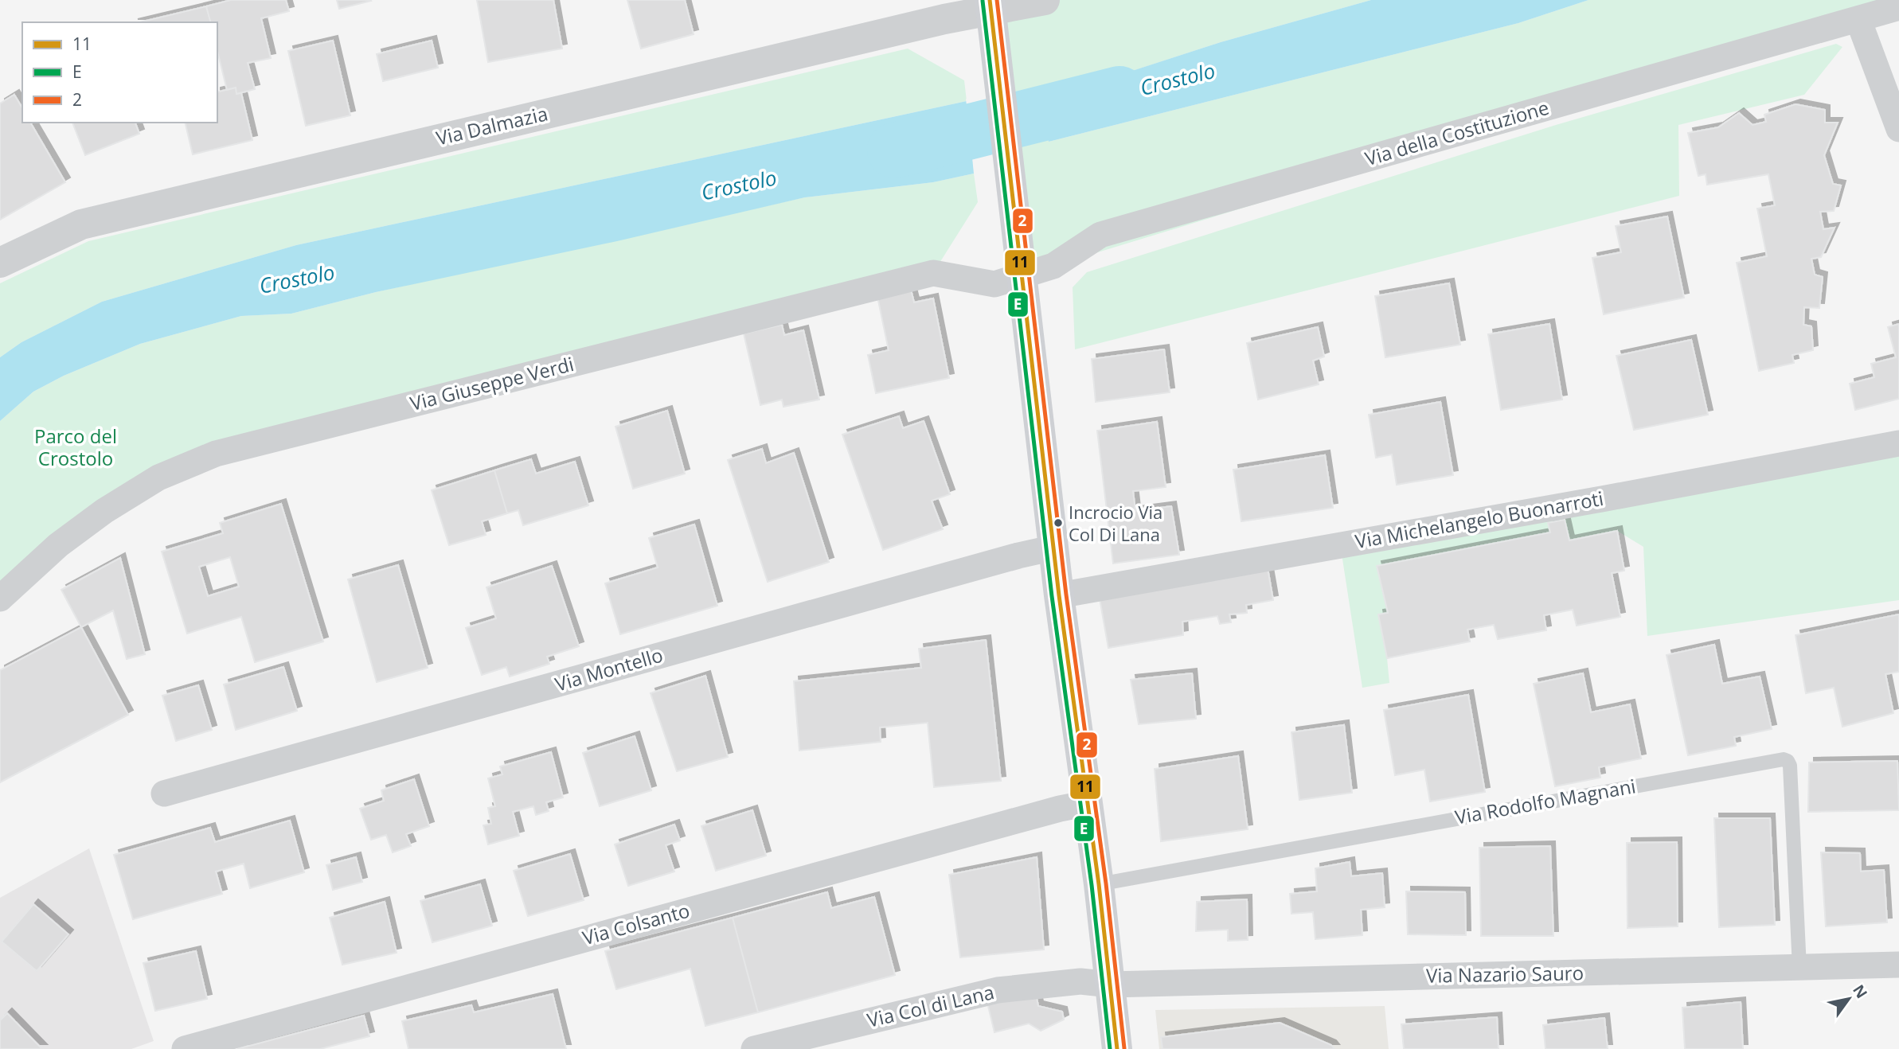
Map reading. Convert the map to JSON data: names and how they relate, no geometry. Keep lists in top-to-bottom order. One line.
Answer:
{"streets":{"street":["Via Dalmazia","Via della Costituzione","Via Giuseppe Verdi","Via Michelangelo Buonarroti","Via Montello","Via Colsanto","Via Nazario Sauro","Via Col di Lana"],"lane":["Via Rodolfo Magnani"]},"crossings":[["Via della Costituzione","Via Giuseppe Verdi"],["Via Rodolfo Magnani","Via Nazario Sauro"],["Via Nazario Sauro","Via Col di Lana"]],"water":["Crostolo"],"parks":["Parco del Crostolo"],"places":["Incrocio Via Col Di Lana"],"lines":["transit line 11","transit line 2","transit line E"],"legend":["11","E","2"],"north":"top right"}
